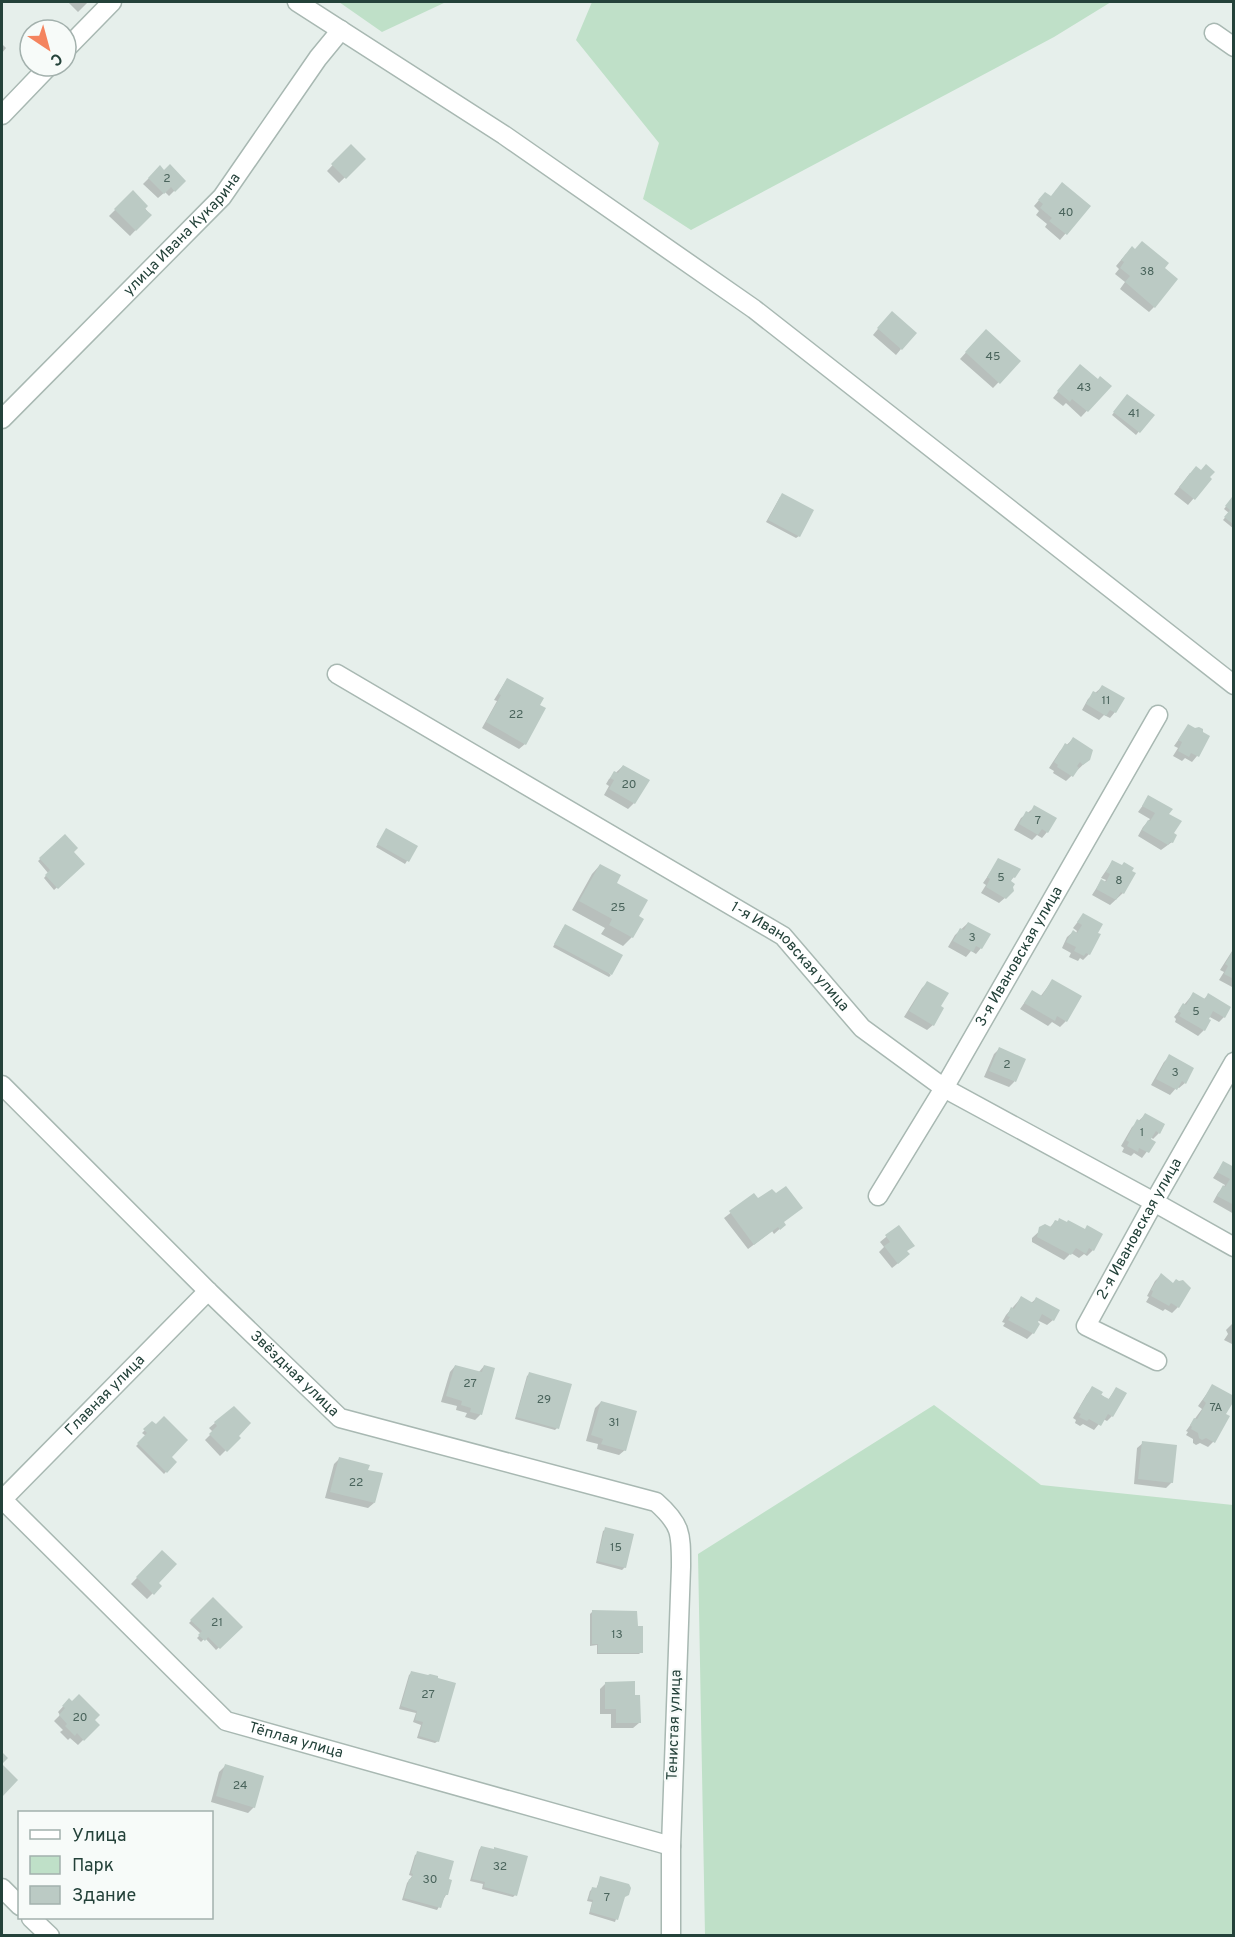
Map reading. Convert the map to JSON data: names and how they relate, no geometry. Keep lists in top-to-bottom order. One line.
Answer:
{"streets":{"street":["улица Ивана Кукарина","3-я Ивановская улица","1-я Ивановская улица","2-я Ивановская улица","Звёздная улица","Главная улица","Тенистая улица","Тёплая улица"]},"crossings":[["3-я Ивановская улица","1-я Ивановская улица"],["1-я Ивановская улица","2-я Ивановская улица"],["Звёздная улица","Главная улица"],["Звёздная улица","Тенистая улица"],["Главная улица","Тёплая улица"],["Тенистая улица","Тёплая улица"]],"house_numbers":["2","40","38","45","43","41","11","22","20","7","5","8","25","3","5","2","3","1","27","29","7А","31","22","15","21","13","27","20","24","32","30","7"],"legend":["Улица","Парк","Здание"],"north":"bottom right"}
